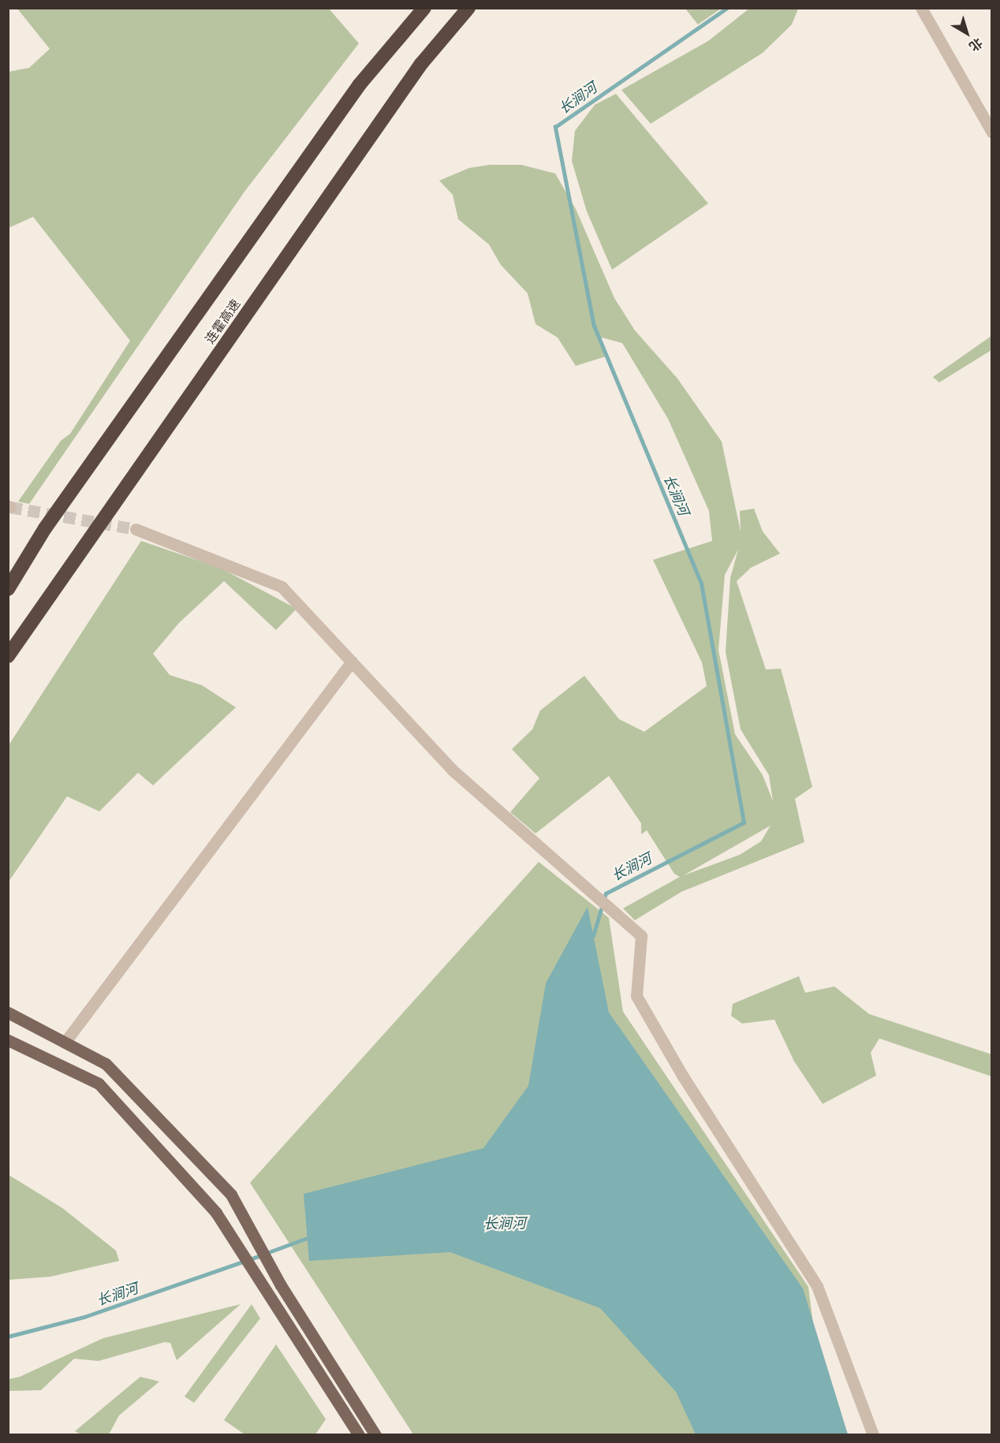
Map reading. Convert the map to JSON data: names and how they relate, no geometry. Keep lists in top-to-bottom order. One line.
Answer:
{"streets":{"highway":["连霍高速"]},"water":["长涧河"],"north":"bottom right"}
